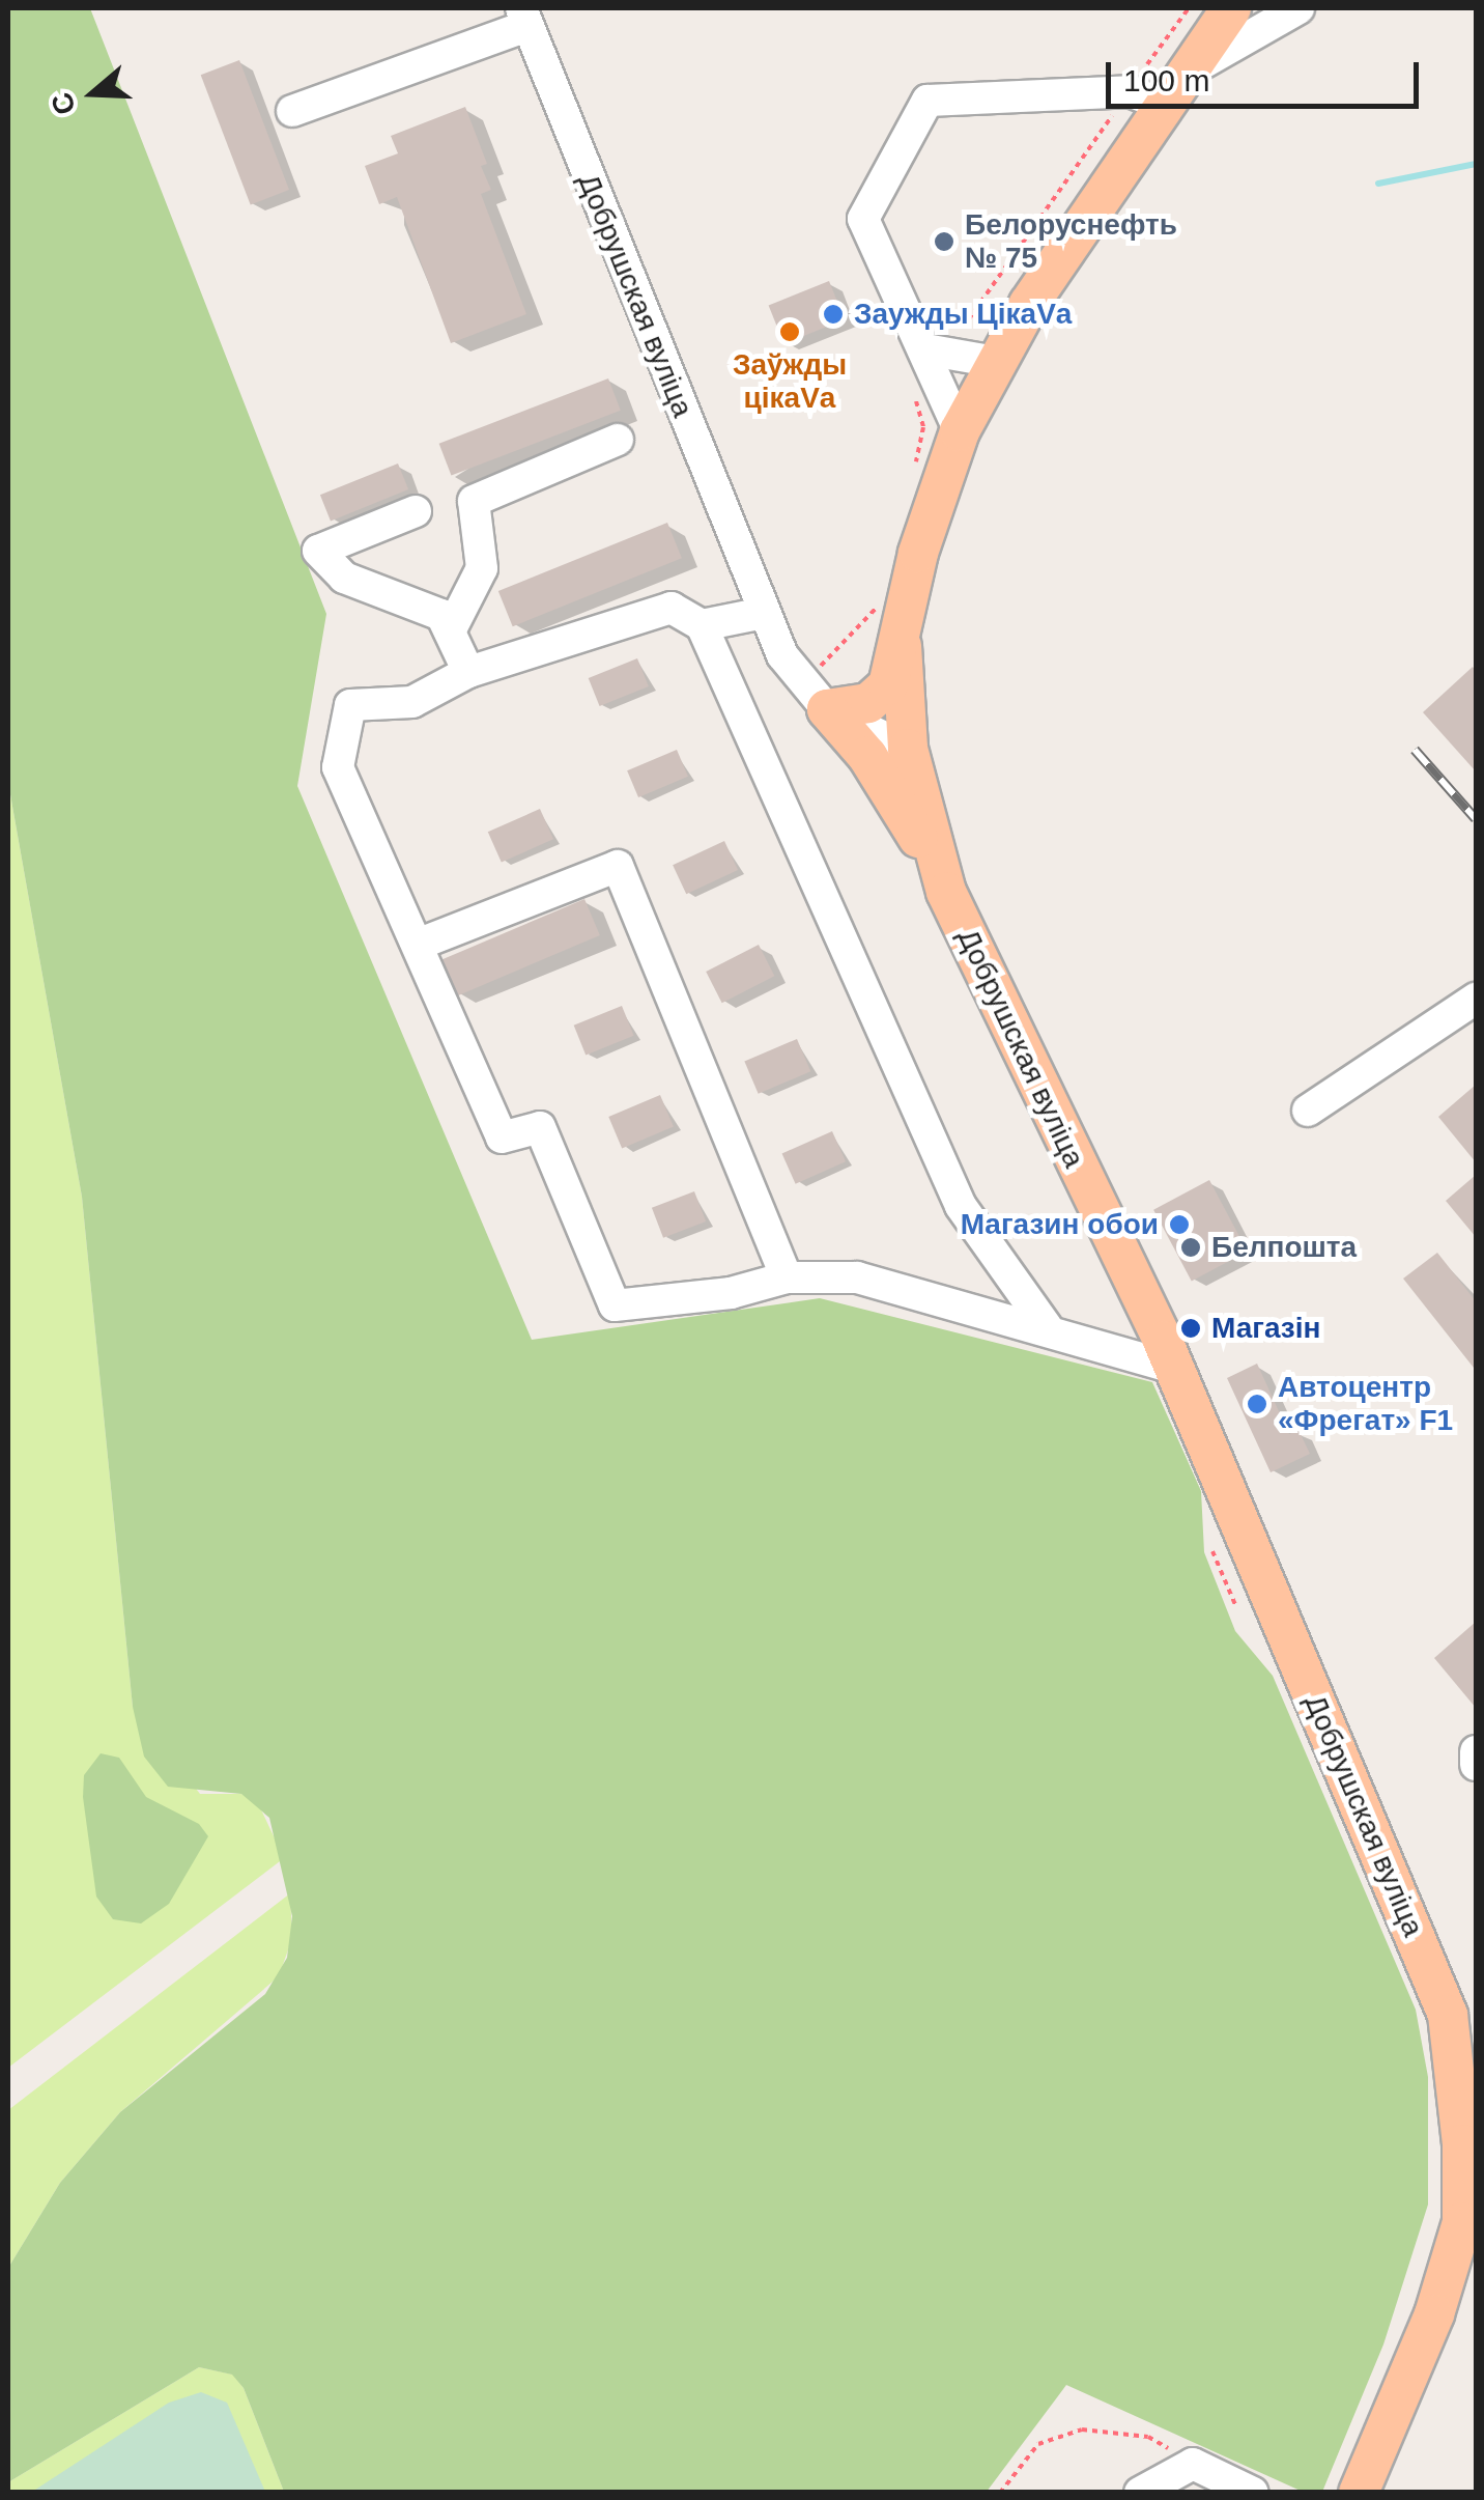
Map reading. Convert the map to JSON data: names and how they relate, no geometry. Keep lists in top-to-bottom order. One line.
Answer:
{"streets":{"main road":["Добрушская вуліца"]},"places":["Белоруснефть № 75","Заужды ЦікаVа","Заўжды цікаVа","Магазин обои","Белпошта","Магазін","Автоцентр «Фрегат» F1"],"scale_bar":"100 m","north":"left"}
